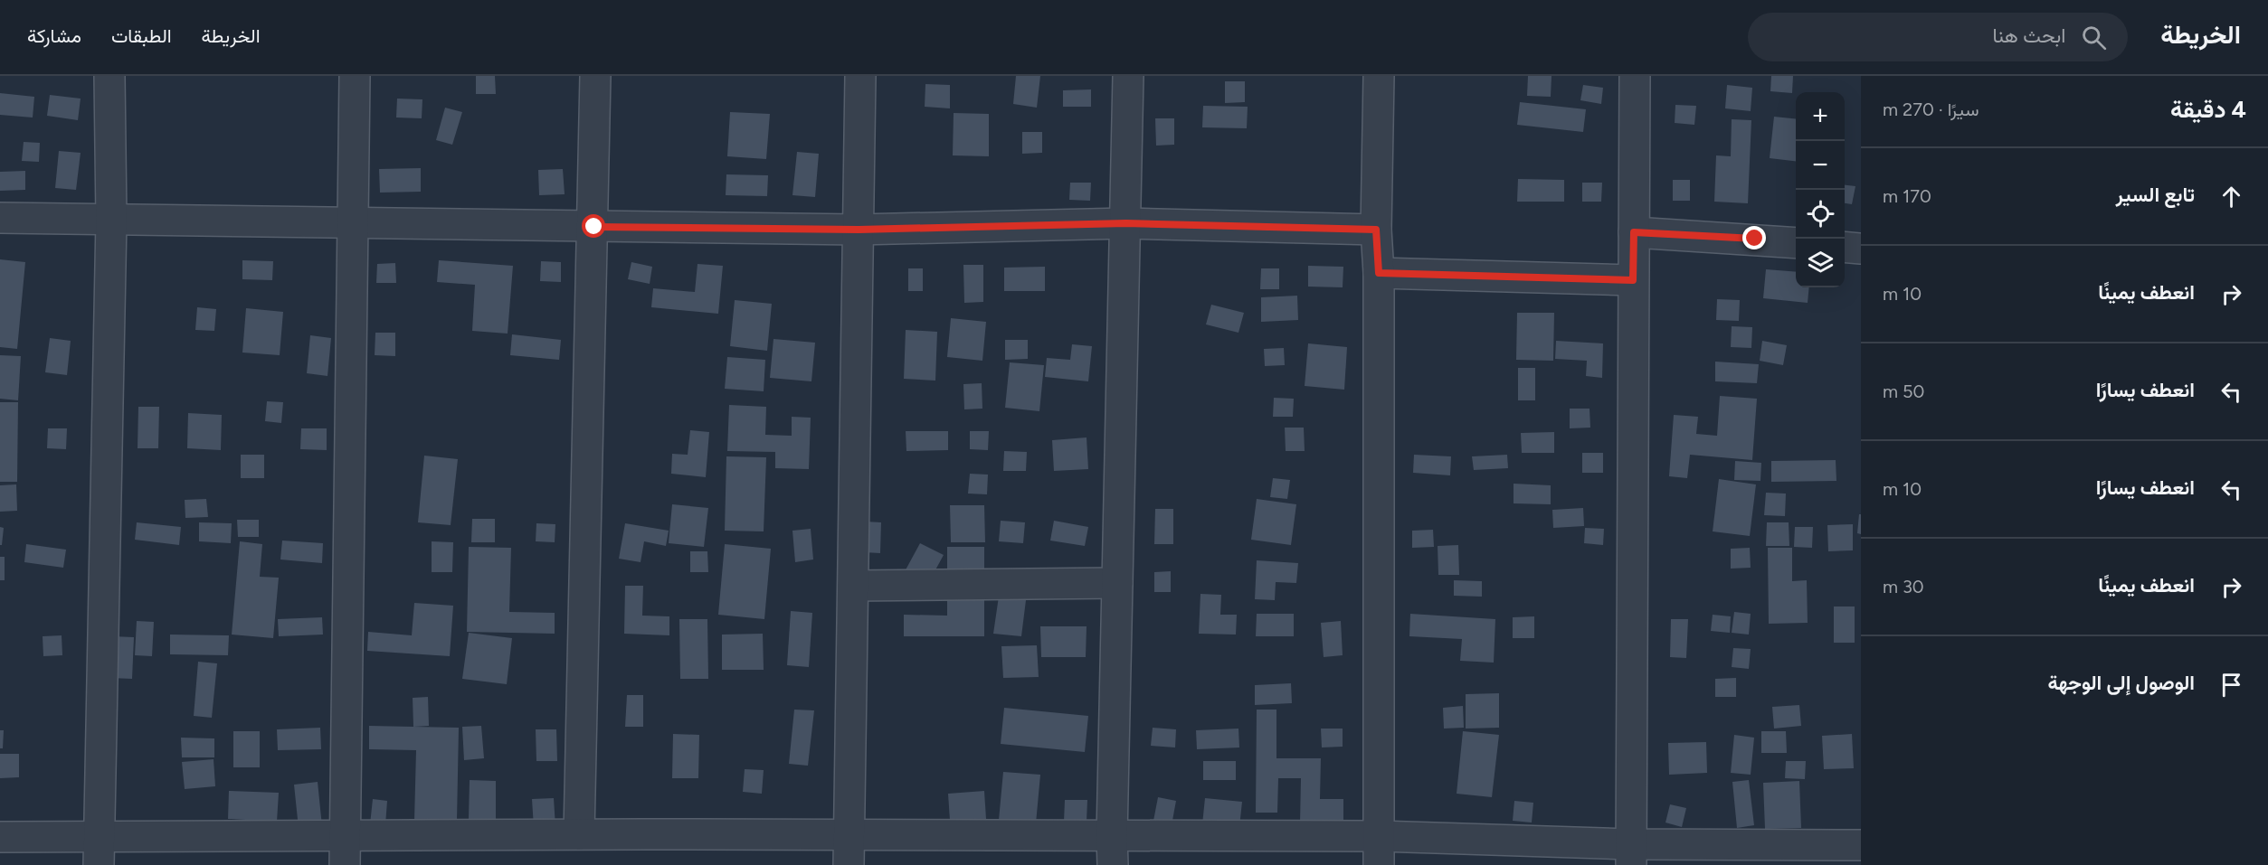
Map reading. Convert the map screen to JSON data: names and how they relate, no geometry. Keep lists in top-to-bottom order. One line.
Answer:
{"page":{"header":"الخريطة","search":"ابحث هنا","nav":["الخريطة","الطبقات","مشاركة"],"heading":["4 دقيقة","سيرًا · 270 m"],"map_buttons":["+","−"],"list":[["تابع السير","170 m"],["انعطف يمينًا","10 m"],["انعطف يسارًا","50 m"],["انعطف يسارًا","10 m"],["انعطف يمينًا","30 m"],"الوصول إلى الوجهة"]}}
